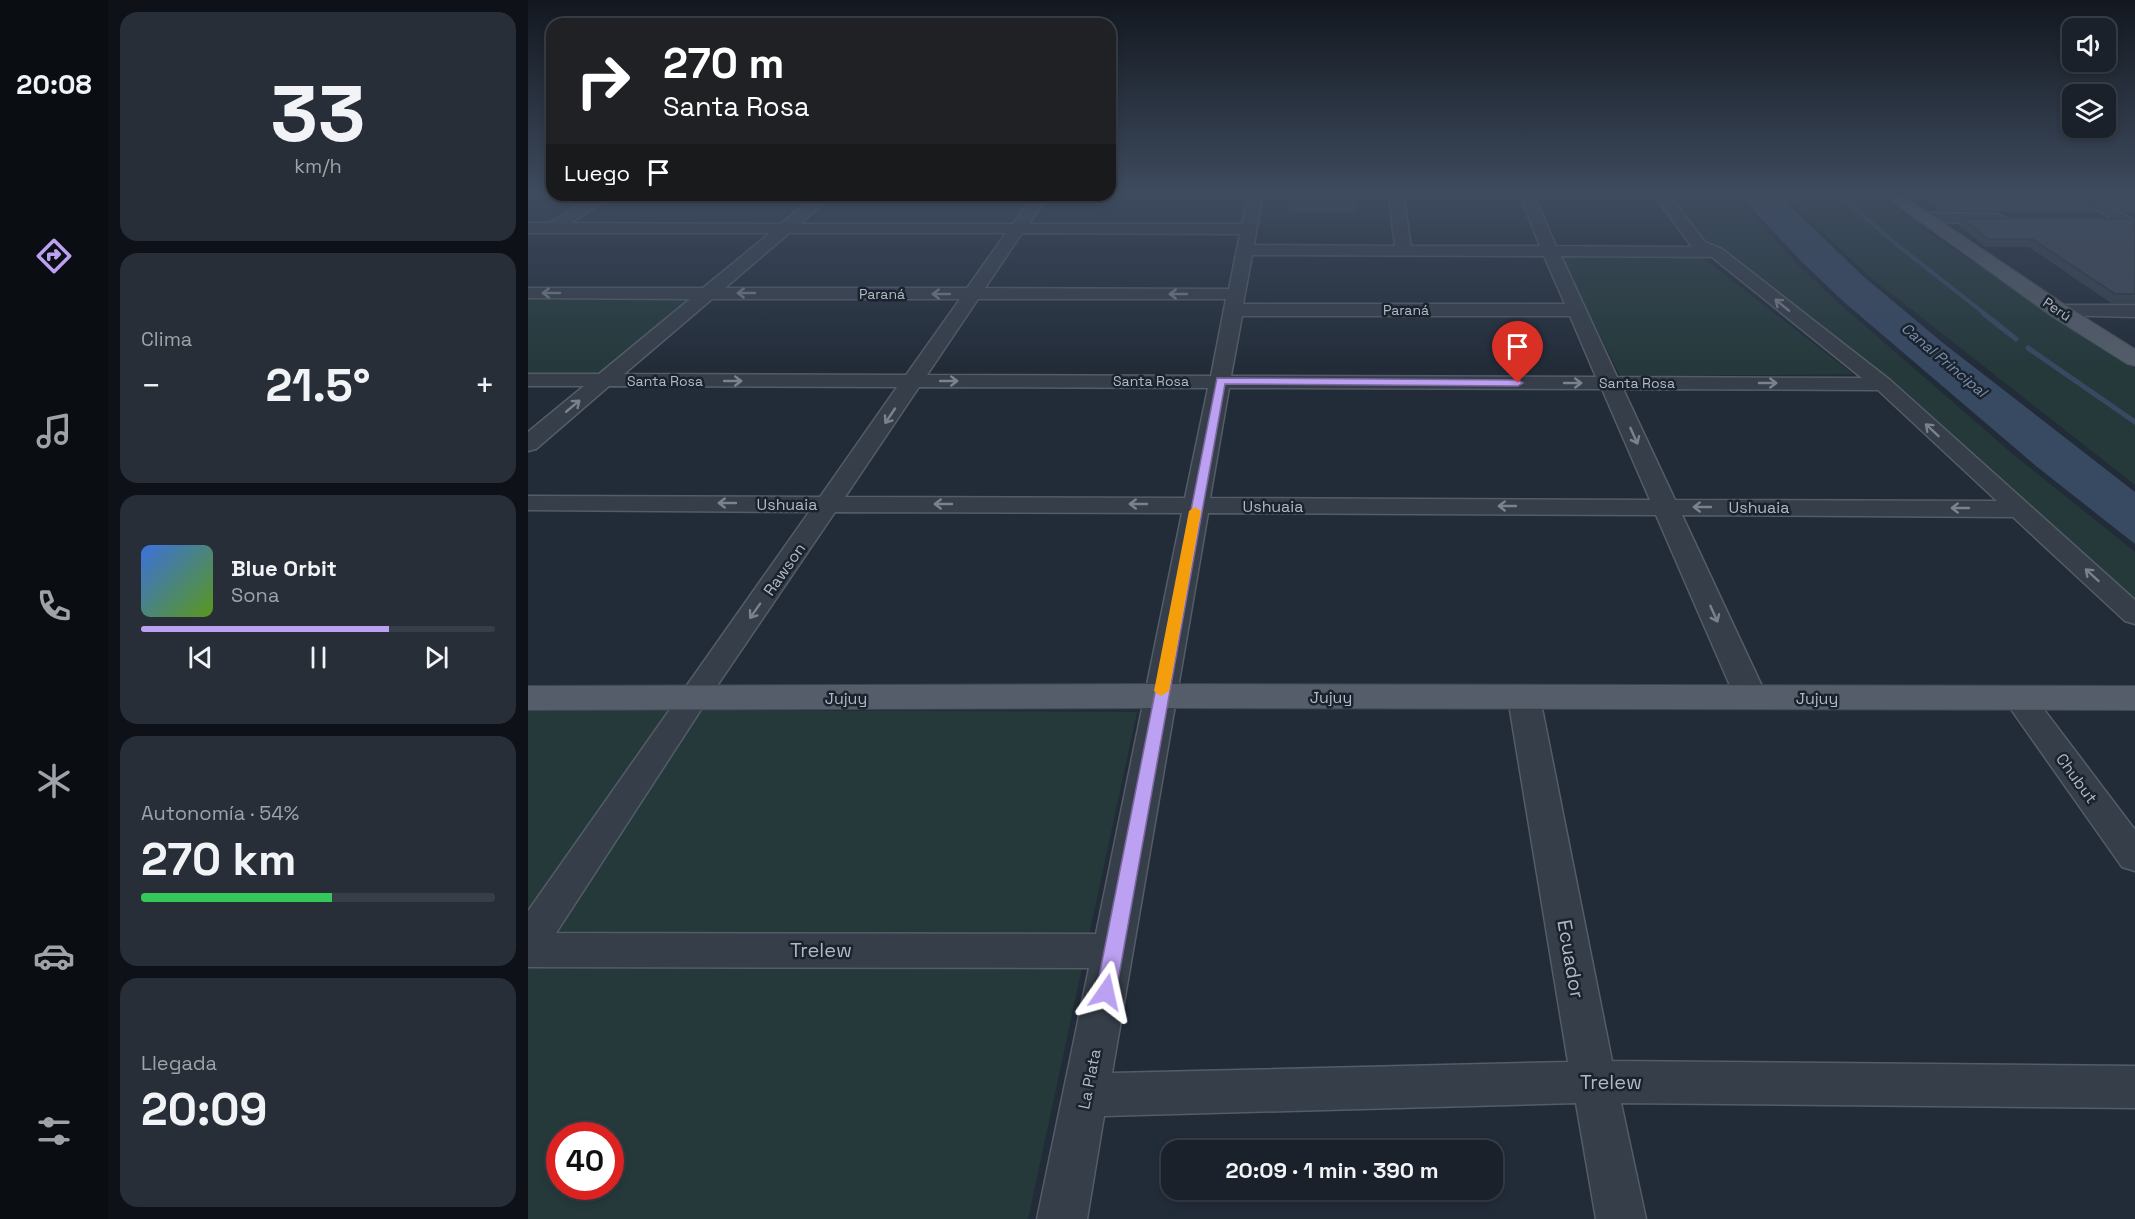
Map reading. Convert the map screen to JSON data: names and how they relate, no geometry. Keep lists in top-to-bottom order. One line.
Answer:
{"streets":{"main road":["Perú","Jujuy"],"street":["Paraná","Santa Rosa","Ushuaia","Rawson","Chubut","Trelew","Ecuador","La Plata"]},"crossings":[["Paraná","Rawson"],["Paraná","La Plata"],["Santa Rosa","Rawson"],["Santa Rosa","La Plata"],["Ushuaia","Rawson"],["Ushuaia","La Plata"],["Rawson","Jujuy"],["Jujuy","Chubut"],["Jujuy","Ecuador"],["Jujuy","La Plata"],["Trelew","Ecuador"],["Trelew","La Plata"]],"one_way":["Paraná","Santa Rosa","Ushuaia"],"water":["Canal Principal"],"page":{"tabs":"20:08","tile":[["33","km/h"],"Clima",["Autonomía · 54%","270 km"],["Llegada","20:09"]],"turn":["270 m","Santa Rosa"],"then":"Luego","heat":["−","21.5°","+"],"song":["Blue Orbit","Sona"],"limit":"40","trip":"20:09 · 1 min · 390 m"}}
